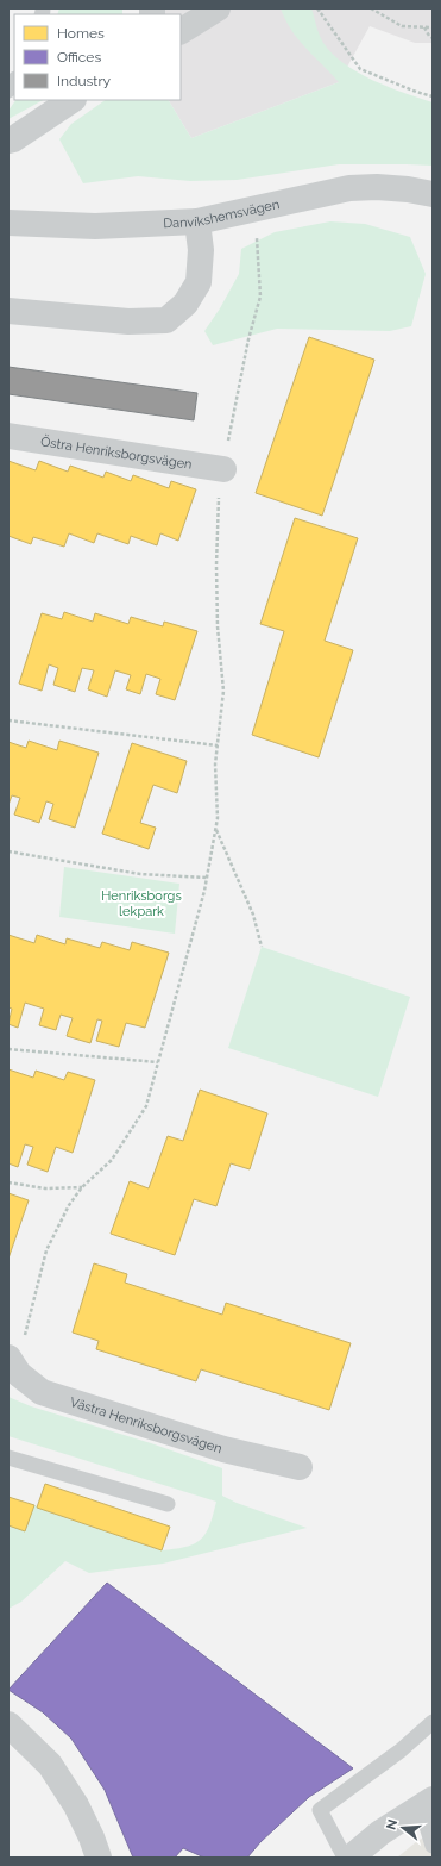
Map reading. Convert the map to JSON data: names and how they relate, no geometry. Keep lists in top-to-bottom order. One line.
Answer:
{"streets":{"street":["Danvikshemsvägen","Östra Henriksborgsvägen","Västra Henriksborgsvägen"]},"parks":["Henriksborgs lekpark"],"legend":["Homes","Offices","Industry"],"north":"left"}
